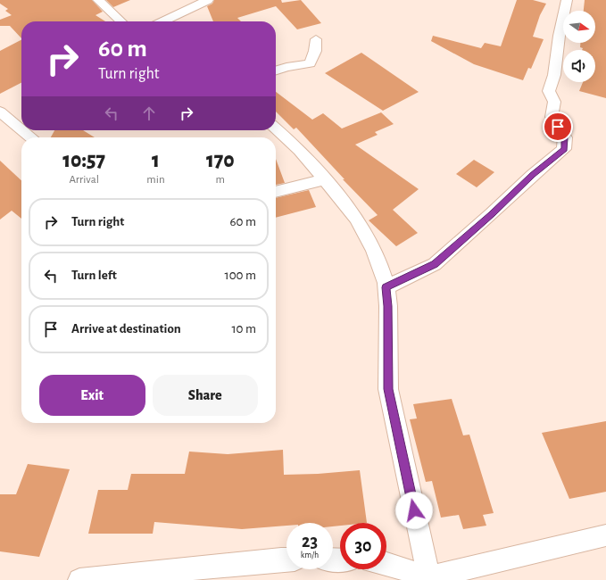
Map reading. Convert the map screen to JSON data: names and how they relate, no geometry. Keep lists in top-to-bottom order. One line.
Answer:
{"north":"right","page":{"turn":["60 m","Turn right"],"eta":["10:57","Arrival","1","min","170","m"],"list":[{"name":"Turn right","value":"60 m"},{"name":"Turn left","value":"100 m"},{"name":"Arrive at destination","value":"10 m"}],"buttons":["Exit","Share"],"speed":"23 km/h","limit":"30"}}
